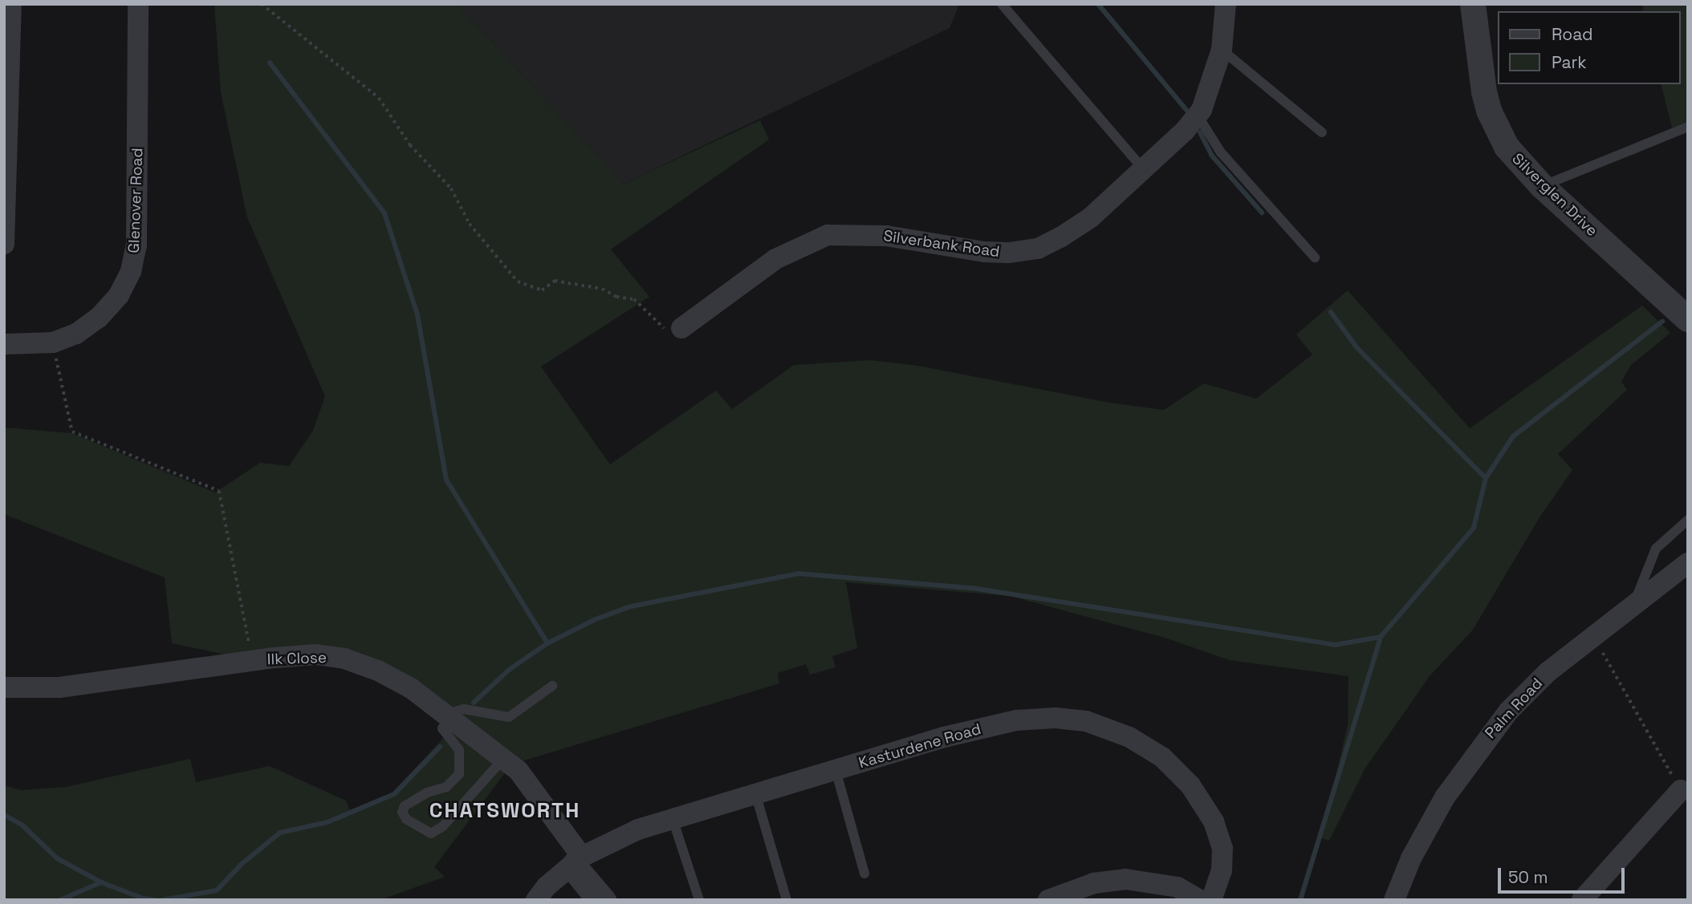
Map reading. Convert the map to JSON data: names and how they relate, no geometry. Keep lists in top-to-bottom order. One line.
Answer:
{"streets":{"street":["Silverglen Drive","Glenover Road","Silverbank Road","Ilk Close","Palm Road","Kasturdene Road"]},"crossings":[["Ilk Close","Kasturdene Road"]],"districts":["CHATSWORTH"],"legend":["Road","Park"],"scale_bar":"50 m"}
